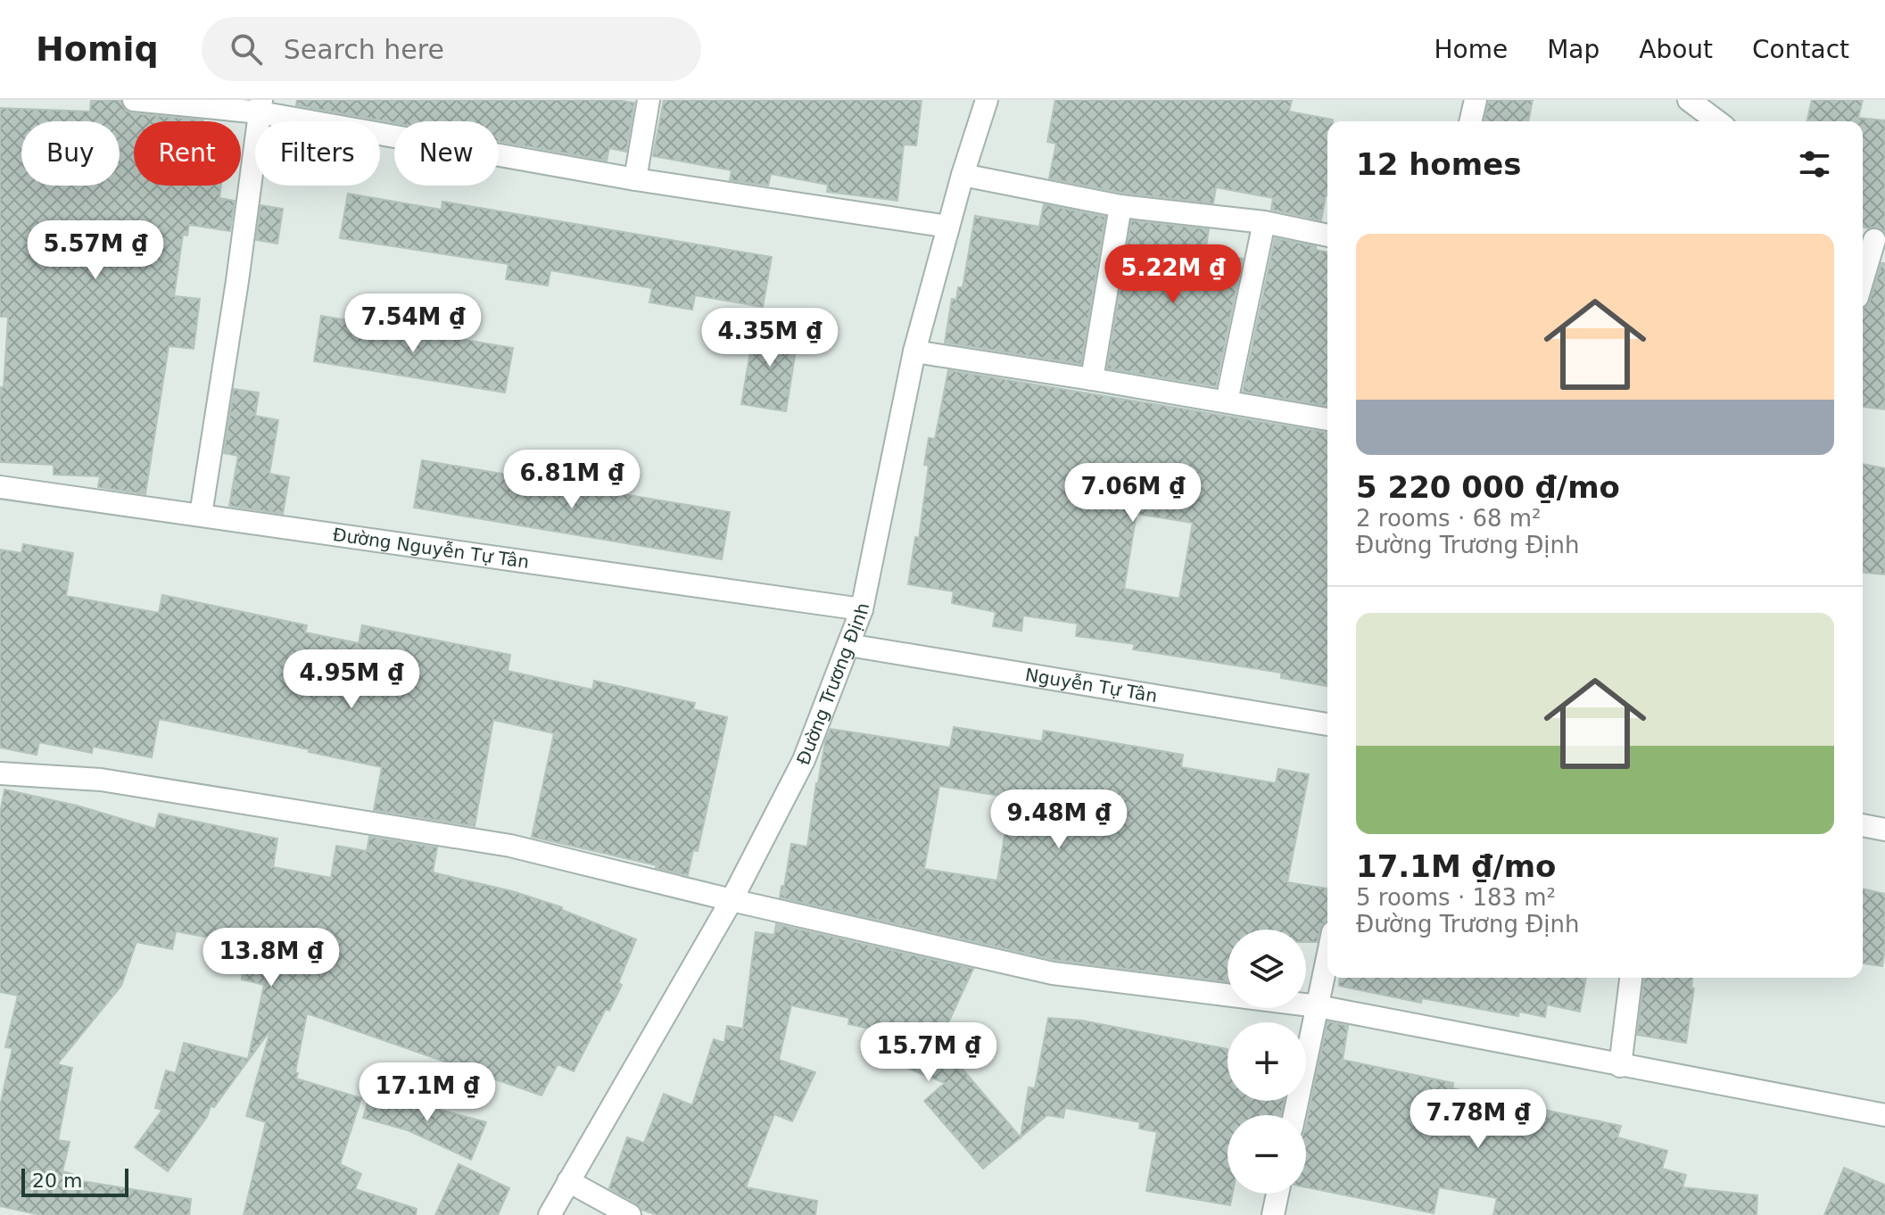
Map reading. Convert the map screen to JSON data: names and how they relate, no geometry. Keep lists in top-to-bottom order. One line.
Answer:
{"streets":{"street":["Đường Nguyễn Tự Tân","Đường Trương Định","Nguyễn Tự Tân"]},"crossings":[["Đường Nguyễn Tự Tân","Đường Trương Định"],["Đường Trương Định","Nguyễn Tự Tân"]],"scale_bar":"20 m","page":{"header":"Homiq","search":"Search here","nav":["Home","Map","About","Contact"],"chip":["Buy","Rent","Filters","New"],"heading":"12 homes","list":[{"name":"5 220 000 ₫/mo","note":"2 rooms · 68 m² · Đường Trương Định"},{"name":"17.1M ₫/mo","note":"5 rooms · 183 m² · Đường Trương Định"}],"price":["5.57M ₫","5.22M ₫","7.54M ₫","4.35M ₫","6.81M ₫","7.06M ₫","4.95M ₫","9.48M ₫","13.8M ₫","15.7M ₫","17.1M ₫","7.78M ₫"],"map_buttons":["+","−"],"scale":"20 m"}}
